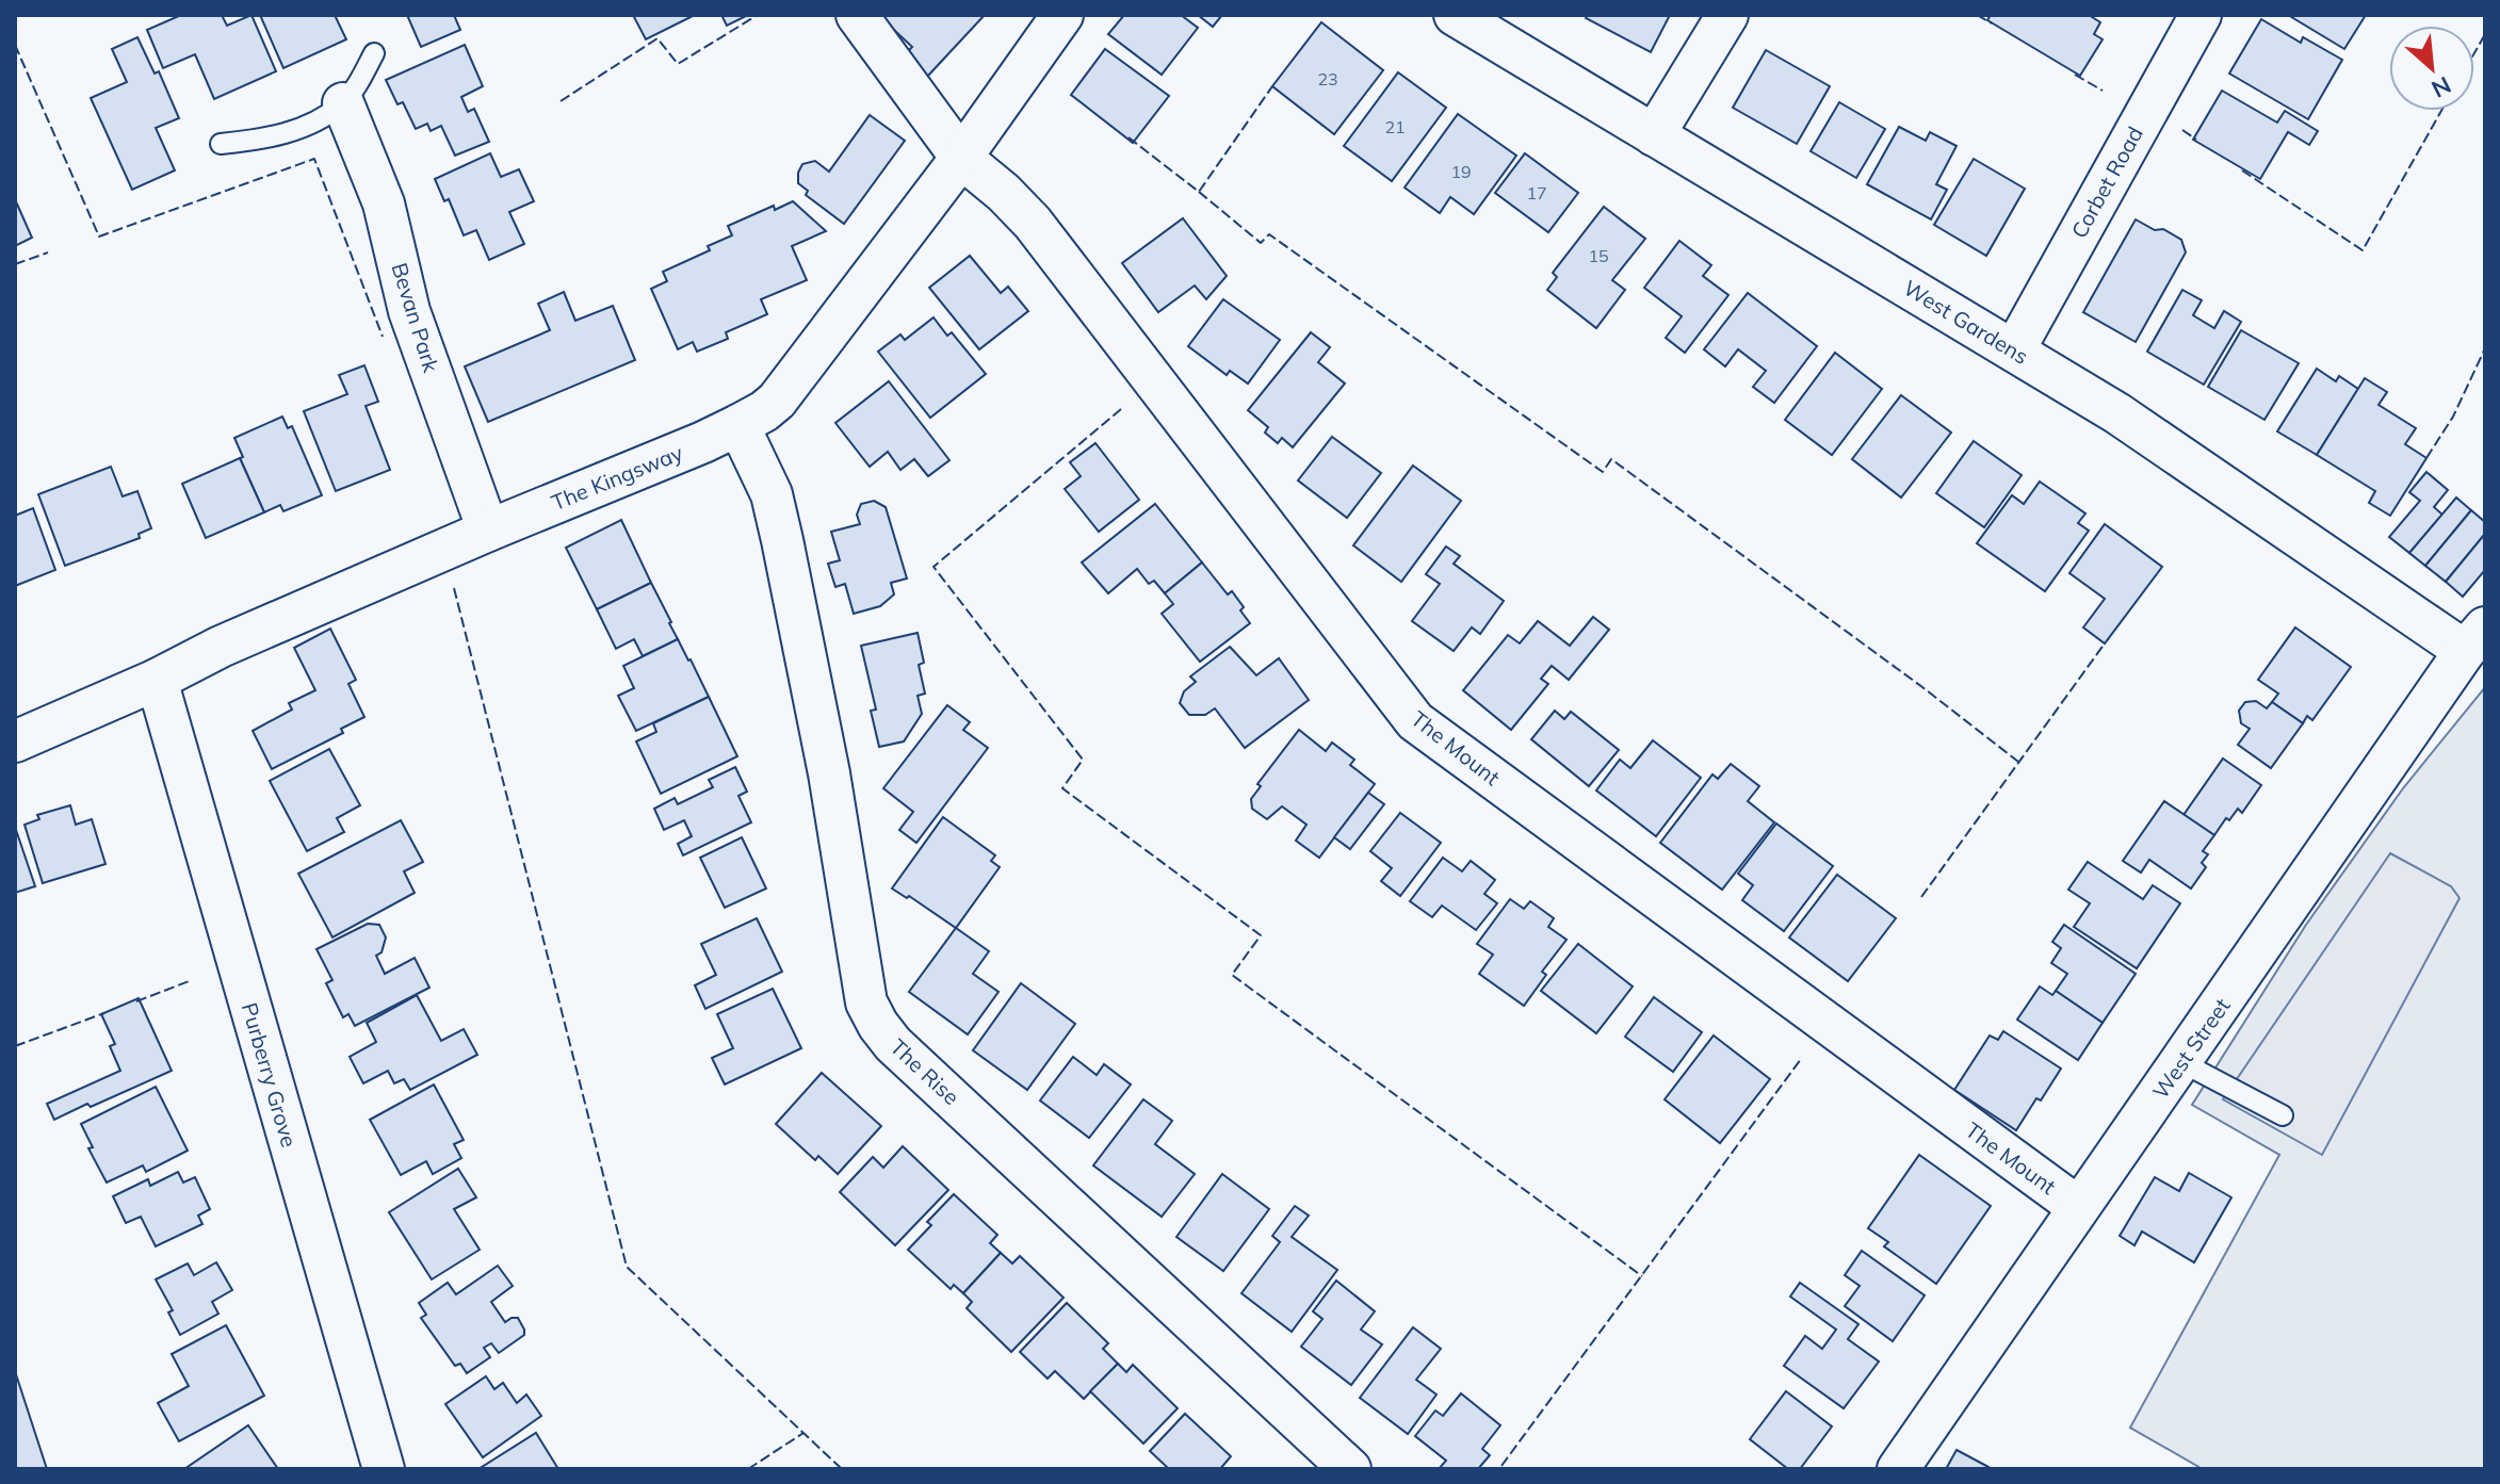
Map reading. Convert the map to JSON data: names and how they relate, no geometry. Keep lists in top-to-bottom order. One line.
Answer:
{"streets":{"street":["Corbet Road","Bevan Park","West Gardens","The Kingsway","The Mount","West Street","The Rise","Purberry Grove"]},"crossings":[["Corbet Road","West Gardens"],["Bevan Park","The Kingsway"],["West Gardens","West Street"],["The Kingsway","The Mount"],["The Kingsway","The Rise"],["The Kingsway","Purberry Grove"],["The Mount","West Street"]],"house_numbers":["23","21","19","17","15"],"north":"bottom right"}
